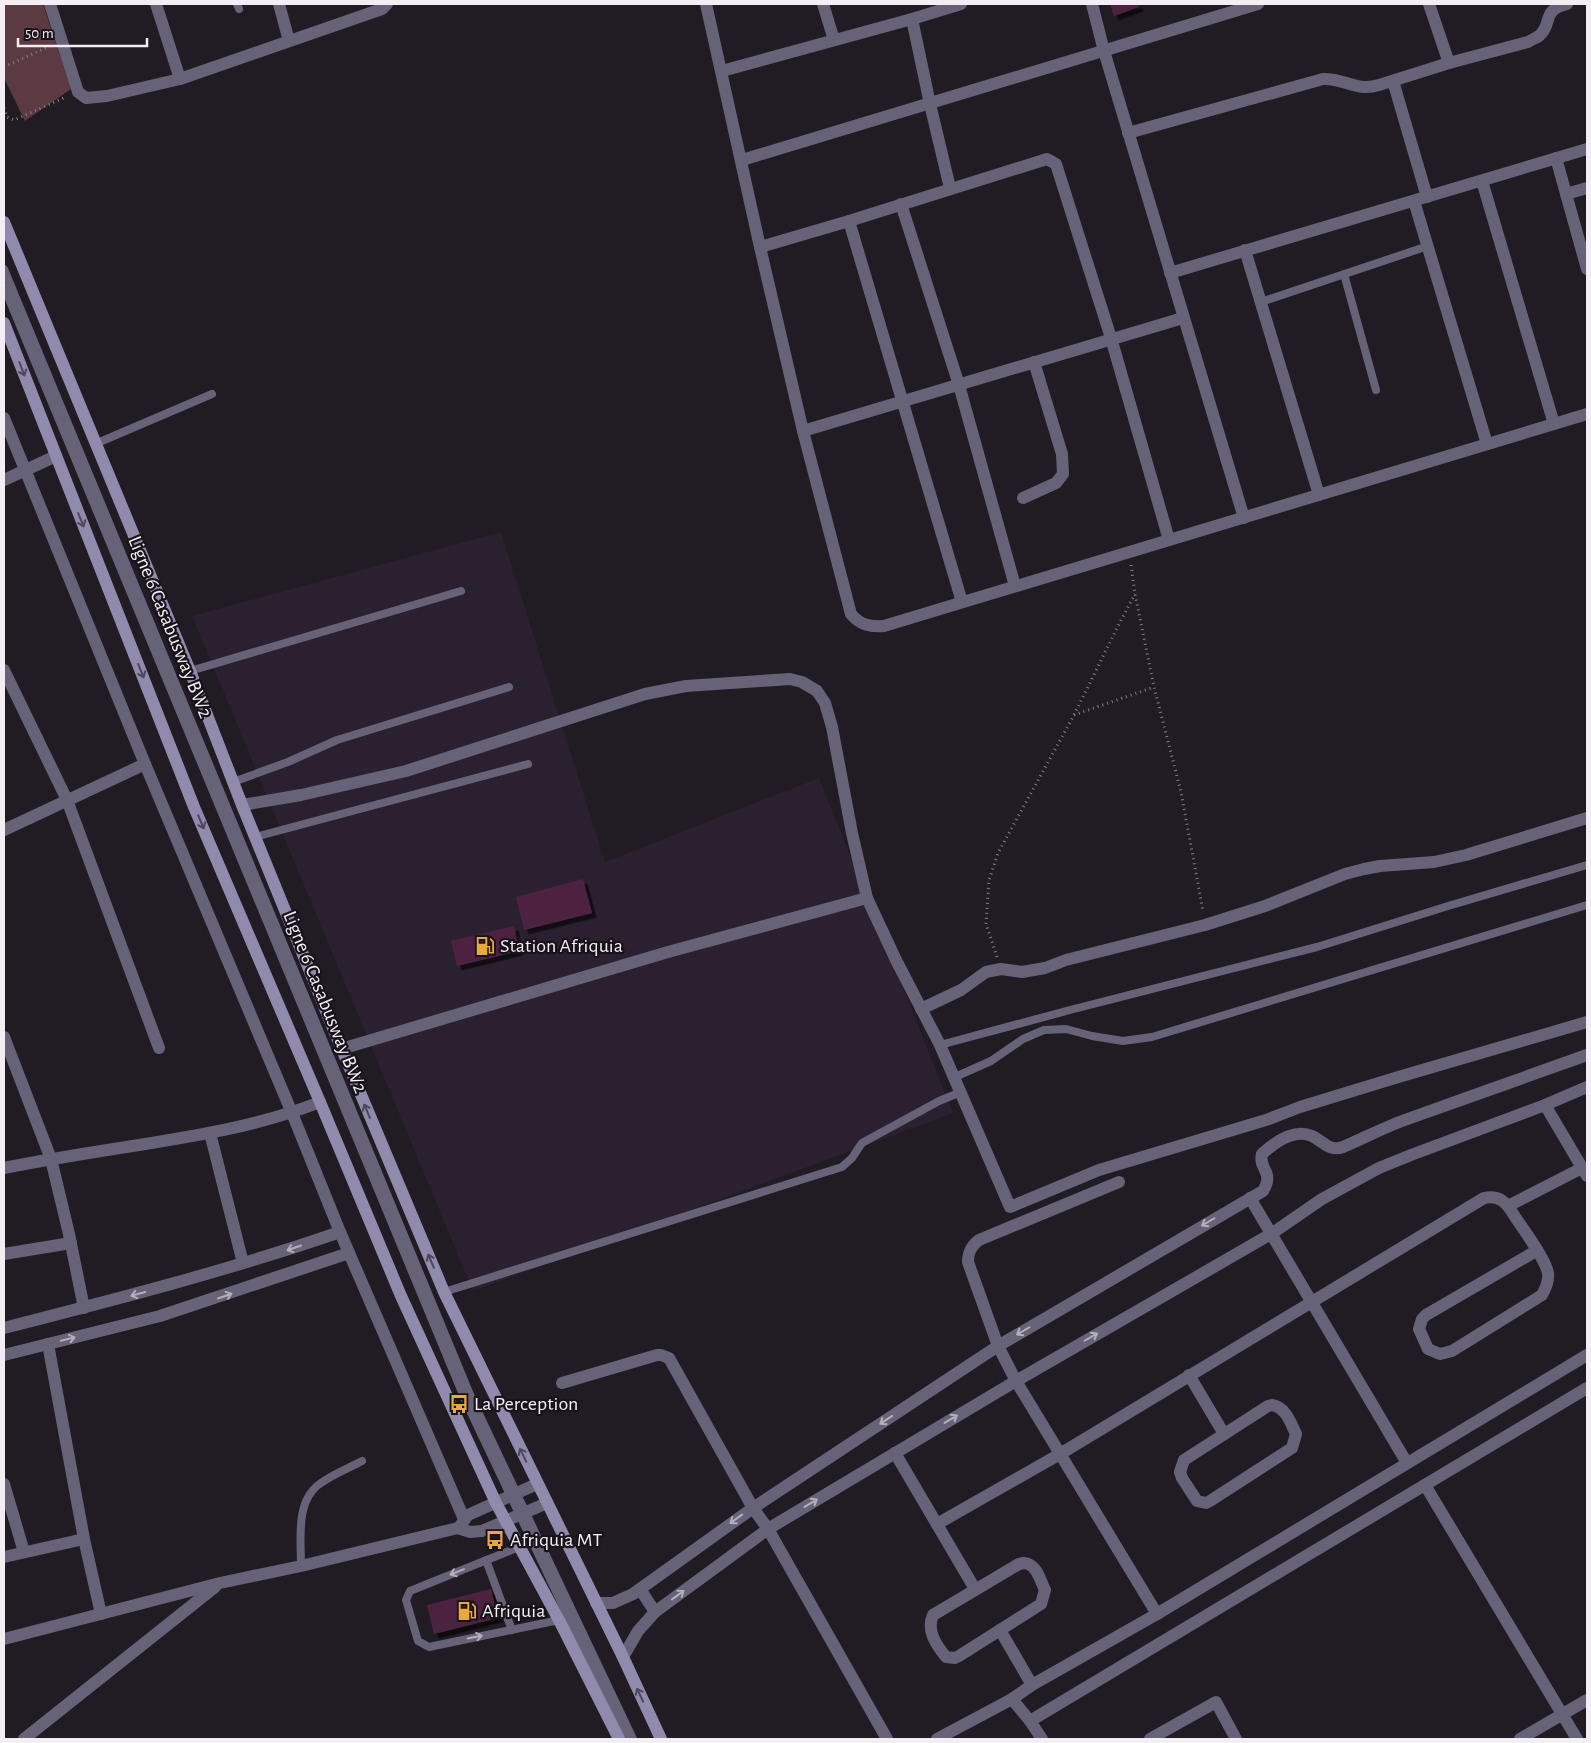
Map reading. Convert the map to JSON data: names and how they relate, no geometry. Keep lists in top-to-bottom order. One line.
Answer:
{"streets":{"lane":["Ligne 6 Casabusway BW2"]},"places":{"fuel station":["Station Afriquia","Afriquia"],"bus stop":["La Perception","Afriquia MT"]},"scale_bar":"50 m"}
